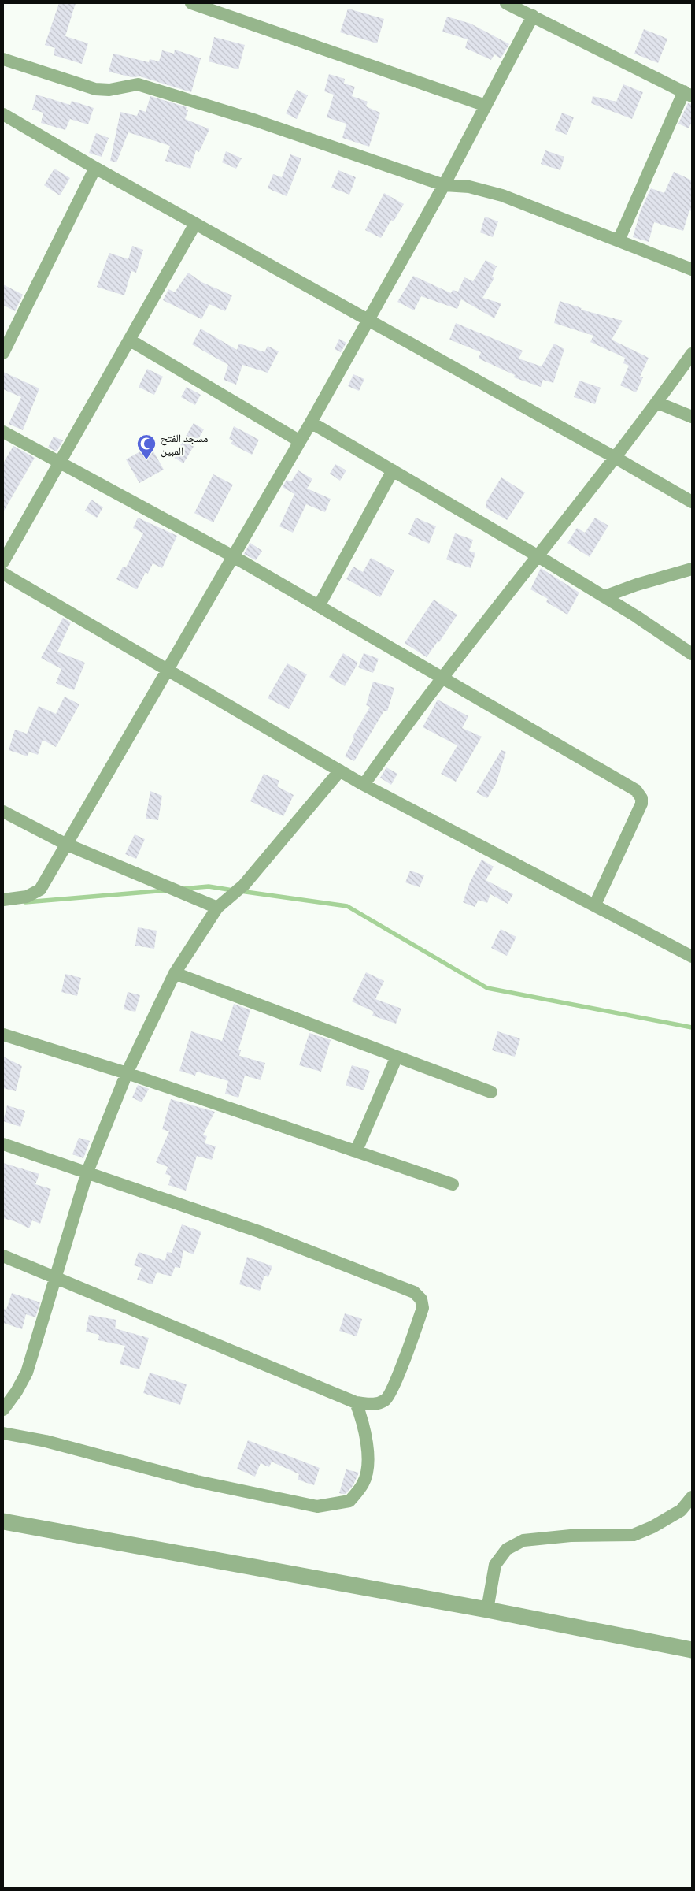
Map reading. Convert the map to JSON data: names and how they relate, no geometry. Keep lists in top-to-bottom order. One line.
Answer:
{"places":{"mosque":["مسجد الفتح المبين"]}}
